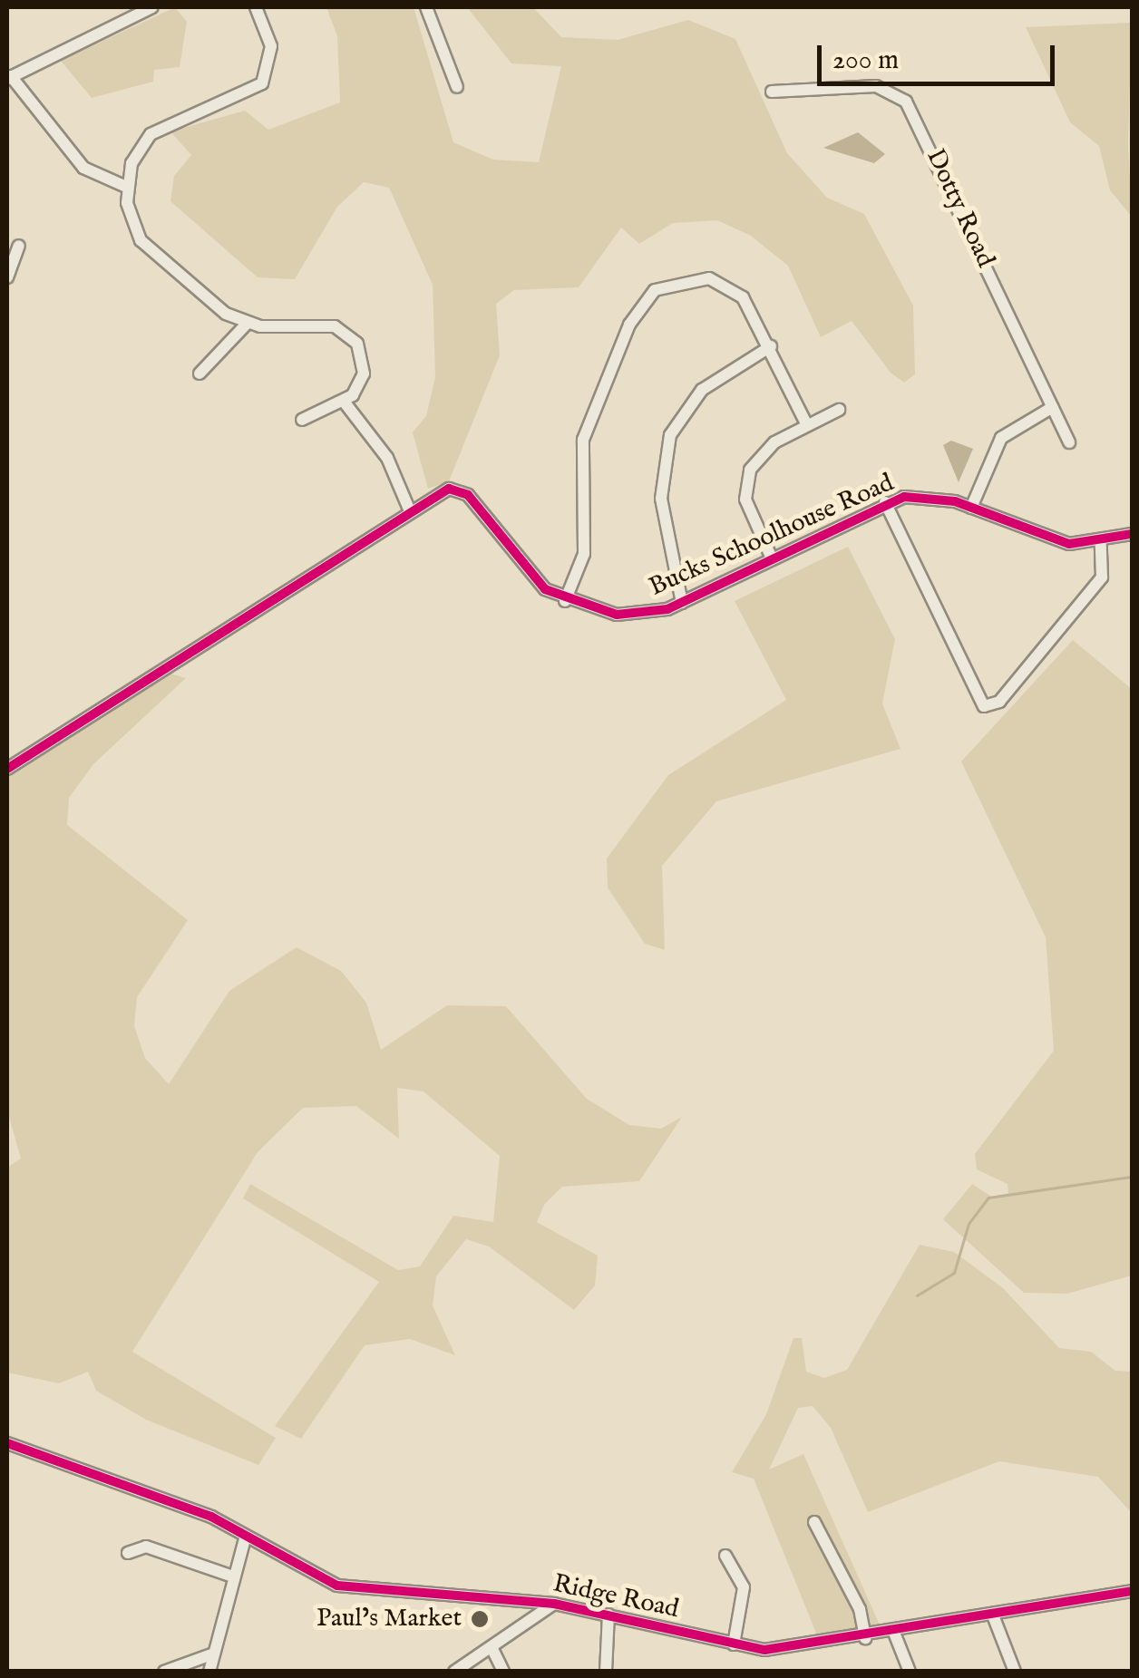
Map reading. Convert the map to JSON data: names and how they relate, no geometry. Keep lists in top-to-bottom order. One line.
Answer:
{"streets":{"street":["Dotty Road","Bucks Schoolhouse Road","Ridge Road"]},"places":["Paul’s Market"],"scale_bar":"200 m"}
